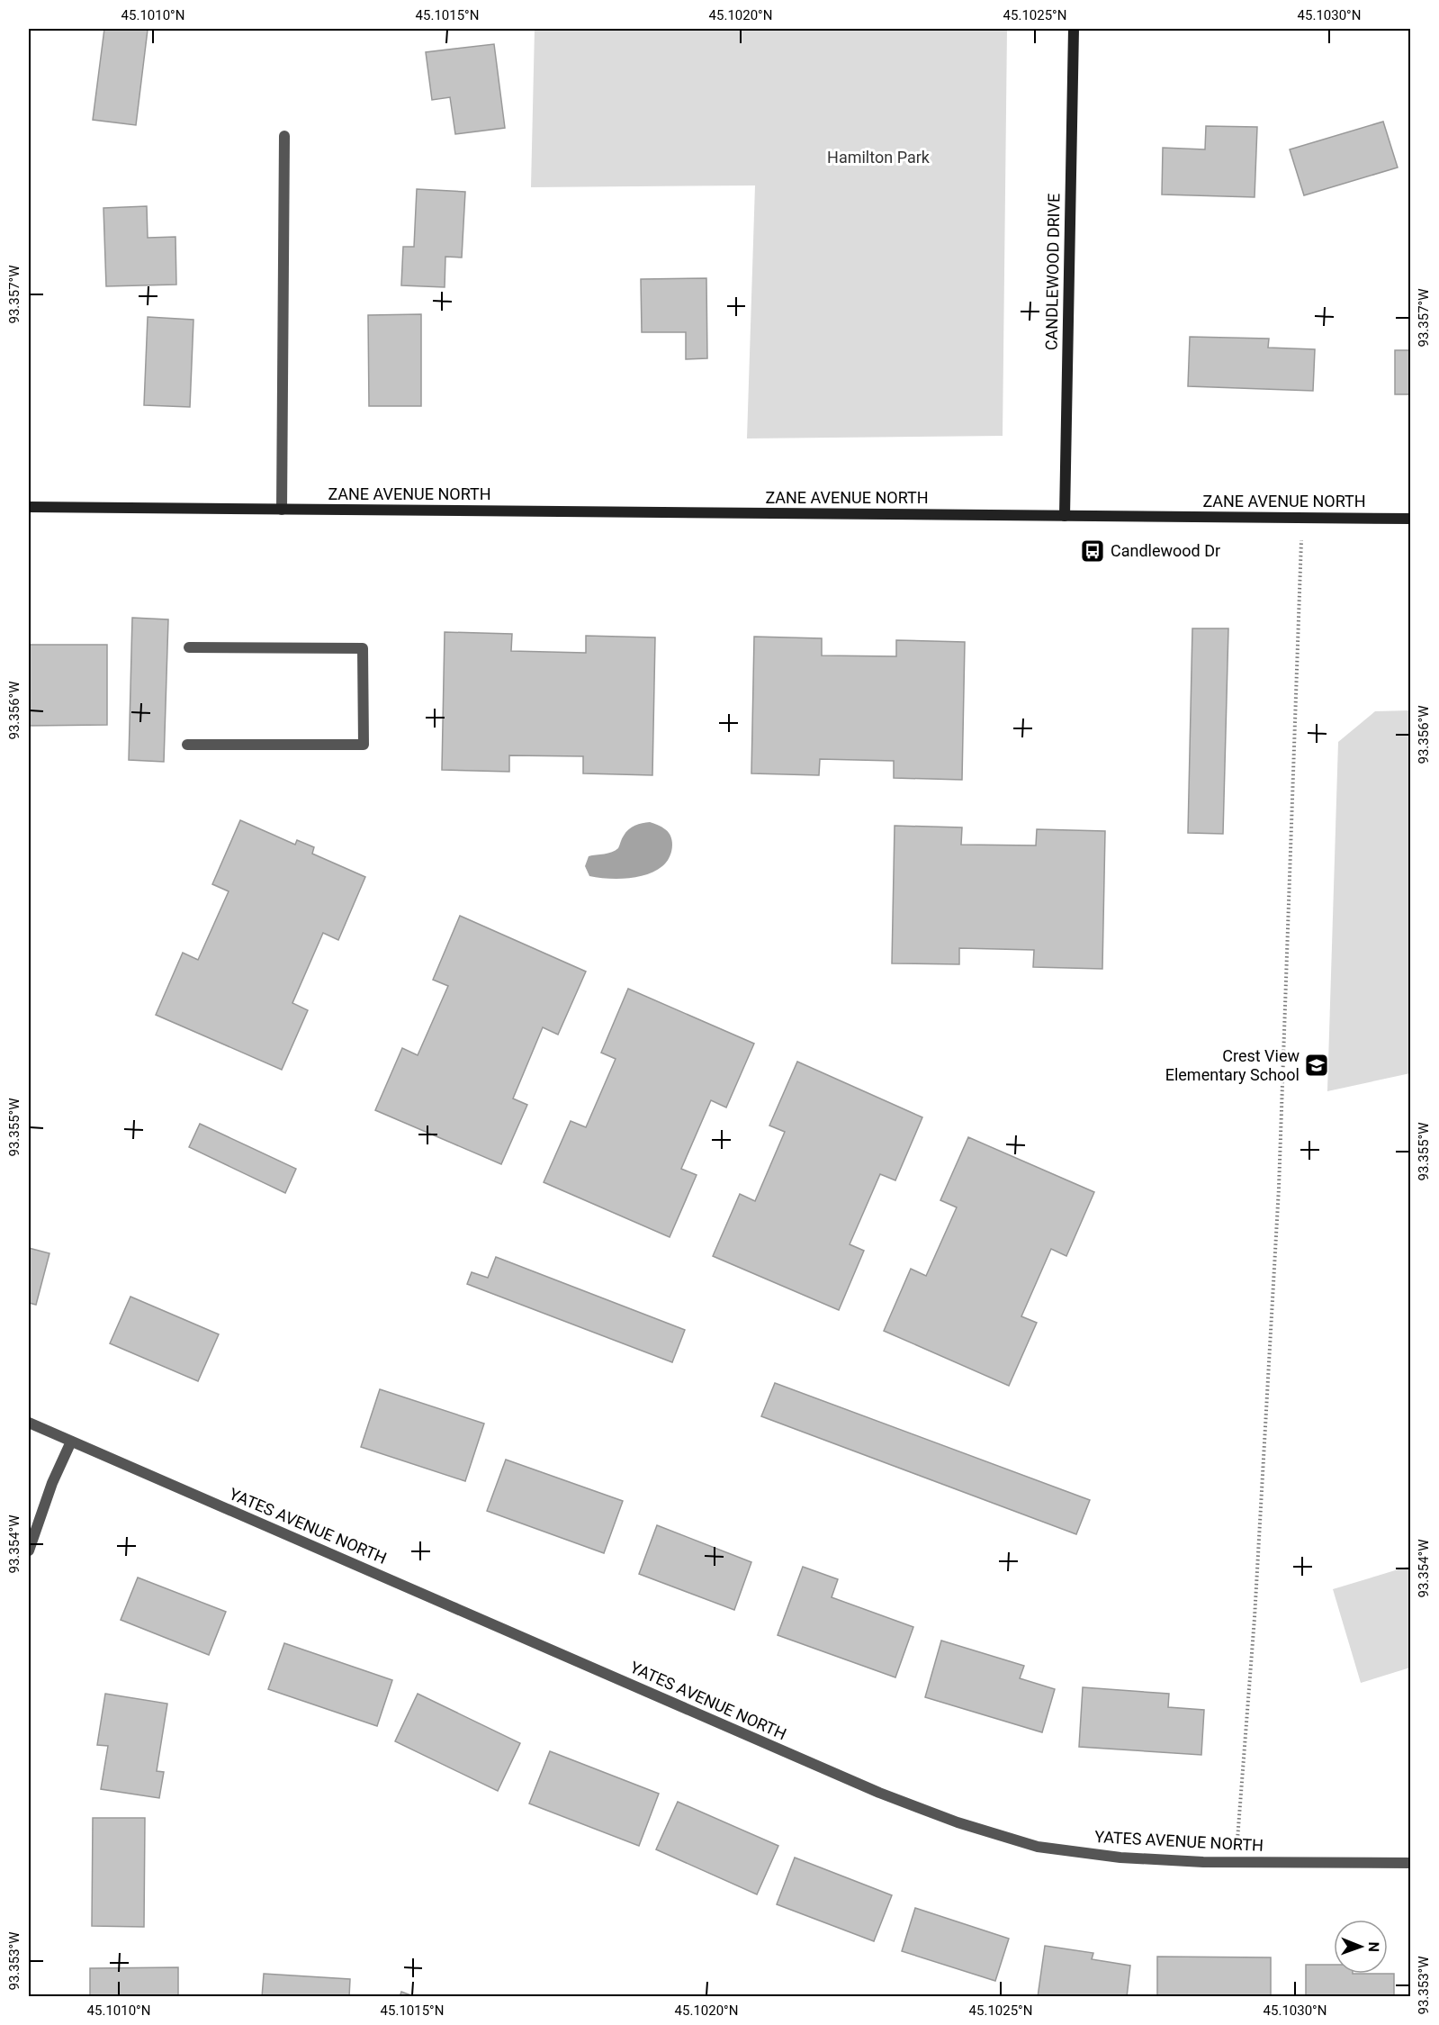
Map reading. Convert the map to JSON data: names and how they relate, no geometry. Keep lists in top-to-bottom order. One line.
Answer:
{"streets":{"main road":["CANDLEWOOD DRIVE","ZANE AVENUE NORTH"],"street":["YATES AVENUE NORTH"]},"crossings":[["CANDLEWOOD DRIVE","ZANE AVENUE NORTH"]],"parks":["Hamilton Park"],"places":{"bus stop":["Candlewood Dr"],"school or university":["Crest View Elementary School"]},"north":"right","coordinates":["45.1010°N","45.1015°N","45.1020°N","45.1025°N","45.1030°N","93.357°W","93.356°W","93.355°W","93.354°W","93.353°W"]}
